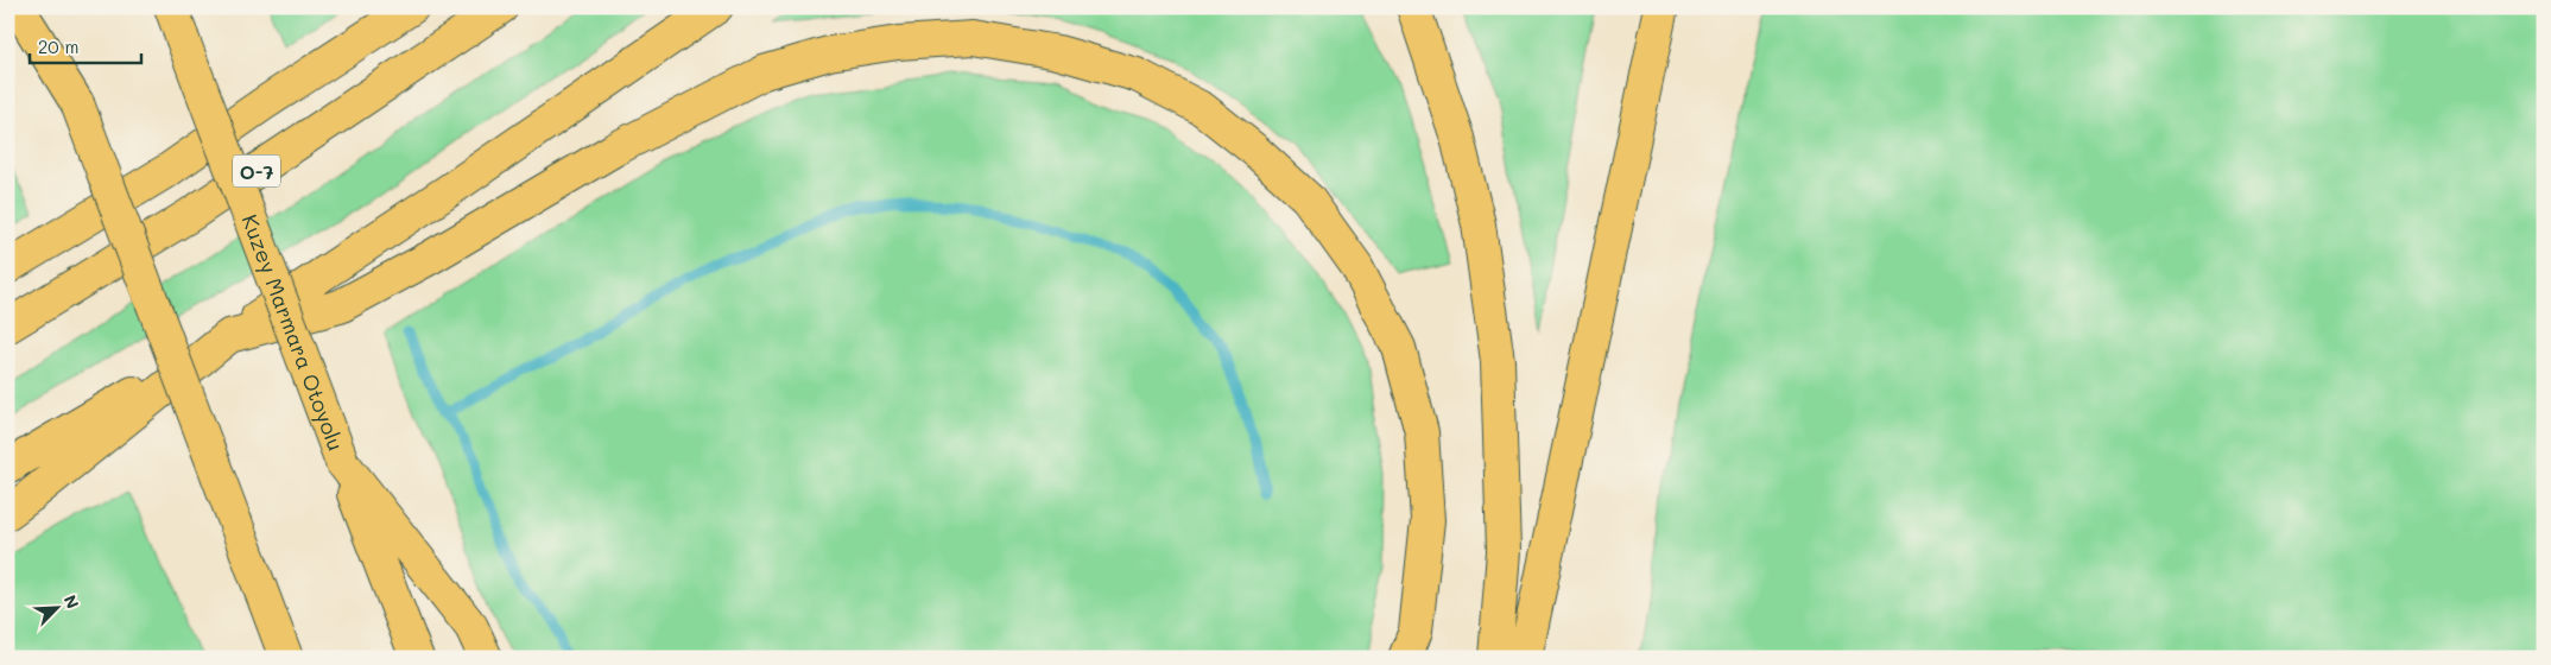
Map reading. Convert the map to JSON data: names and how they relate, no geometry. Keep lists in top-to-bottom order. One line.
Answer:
{"streets":{"highway":["O-7","Kuzey Marmara Otoyolu"]},"scale_bar":"20 m","north":"top right"}
